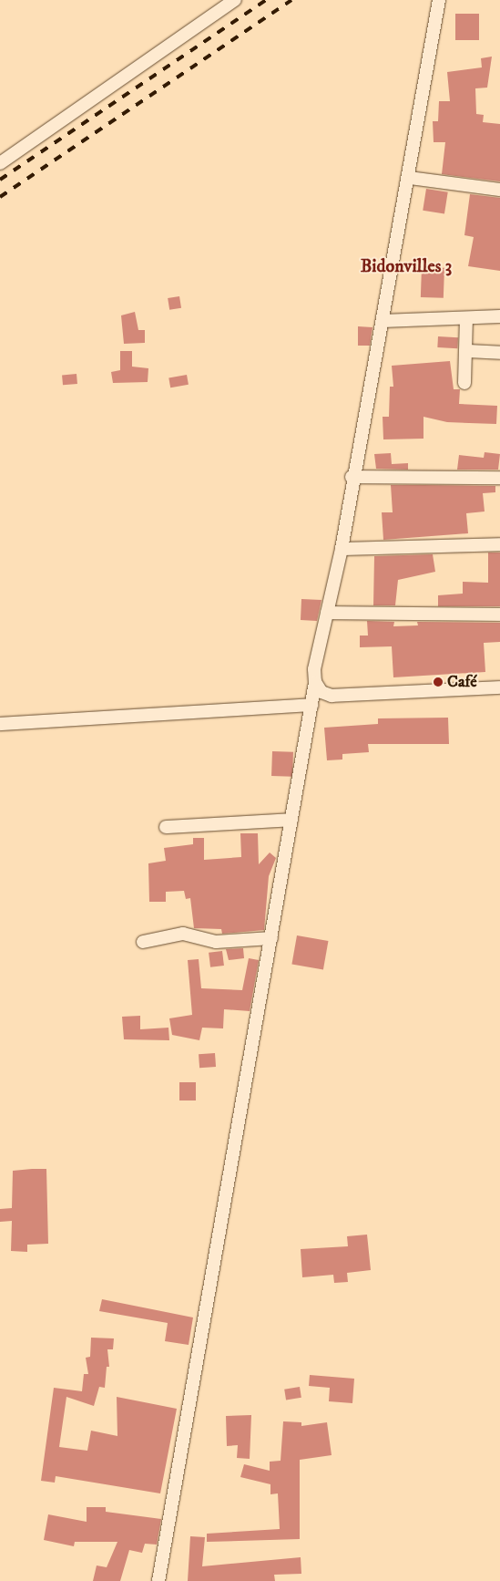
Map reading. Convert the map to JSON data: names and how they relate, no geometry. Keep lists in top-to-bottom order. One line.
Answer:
{"districts":["Bidonvilles 3"],"places":["Café"]}
